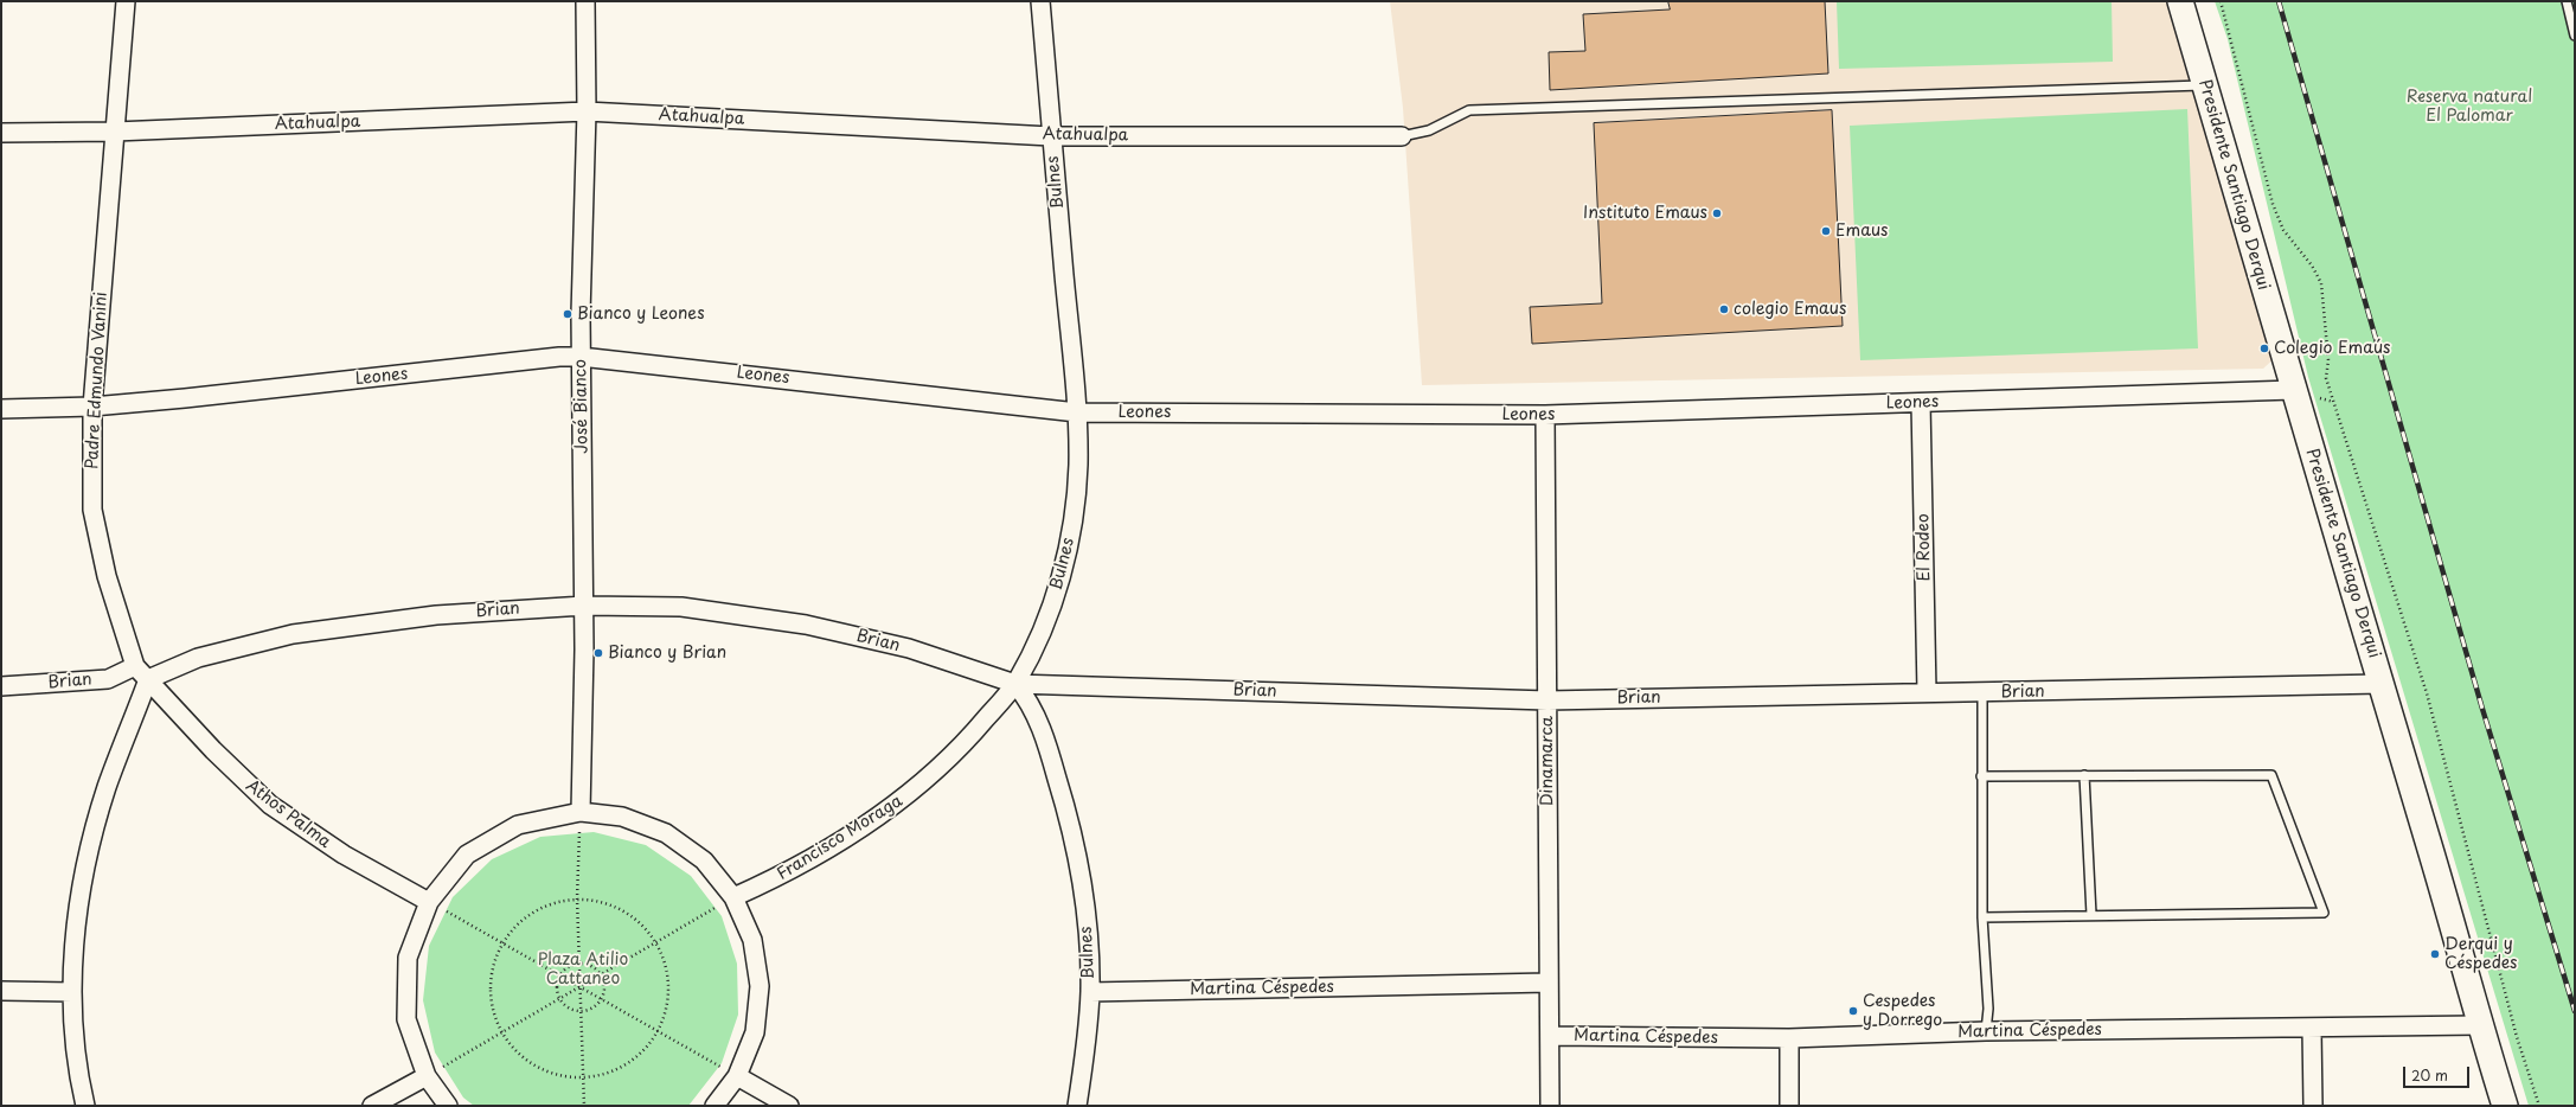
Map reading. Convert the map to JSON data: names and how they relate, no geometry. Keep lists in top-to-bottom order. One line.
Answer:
{"streets":{"street":["Atahualpa","Bulnes","Presidente Santiago Derqui","Leones","Padre Edmundo Vanini","José Bianco","El Rodeo","Brian","Dinamarca","Athos Palma","Francisco Moraga","Martina Céspedes"]},"crossings":[["Atahualpa","Bulnes"],["Atahualpa","Padre Edmundo Vanini"],["Atahualpa","José Bianco"],["Bulnes","Leones"],["Bulnes","Brian"],["Bulnes","Francisco Moraga"],["Bulnes","Martina Céspedes"],["Presidente Santiago Derqui","Leones"],["Presidente Santiago Derqui","Brian"],["Presidente Santiago Derqui","Martina Céspedes"],["Leones","Padre Edmundo Vanini"],["Leones","José Bianco"],["Leones","El Rodeo"],["Leones","Dinamarca"],["Padre Edmundo Vanini","Brian"],["Padre Edmundo Vanini","Athos Palma"],["José Bianco","Brian"],["El Rodeo","Brian"],["Brian","Dinamarca"],["Brian","Athos Palma"],["Brian","Francisco Moraga"],["Dinamarca","Martina Céspedes"]],"parks":["Reserva natural El Palomar","Plaza Atilio Cattaneo"],"places":["Instituto Emaus","Emaus","colegio Emaus","Bianco y Leones","Colegio Emaús","Bianco y Brian","Derqui y Céspedes","Cespedes y Dorrego"],"scale_bar":"20 m"}
